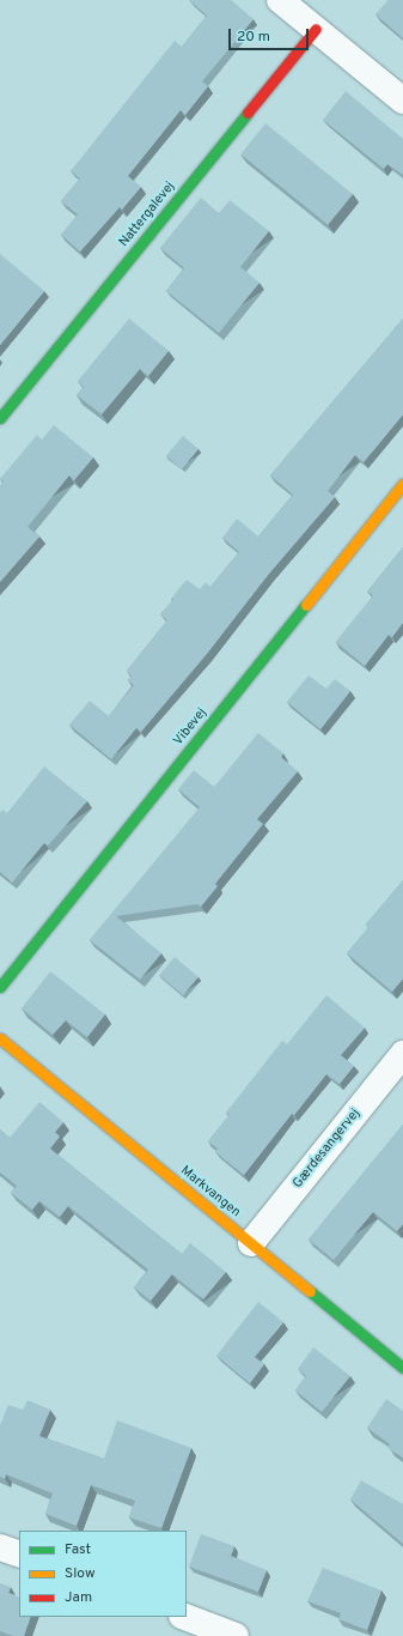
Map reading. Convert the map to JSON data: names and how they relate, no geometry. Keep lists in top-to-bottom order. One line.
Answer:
{"streets":{"street":["Nattergalevej","Vibevej","Gærdesangervej","Markvangen"]},"crossings":[["Gærdesangervej","Markvangen"]],"legend":["Fast","Slow","Jam"],"scale_bar":"20 m"}
